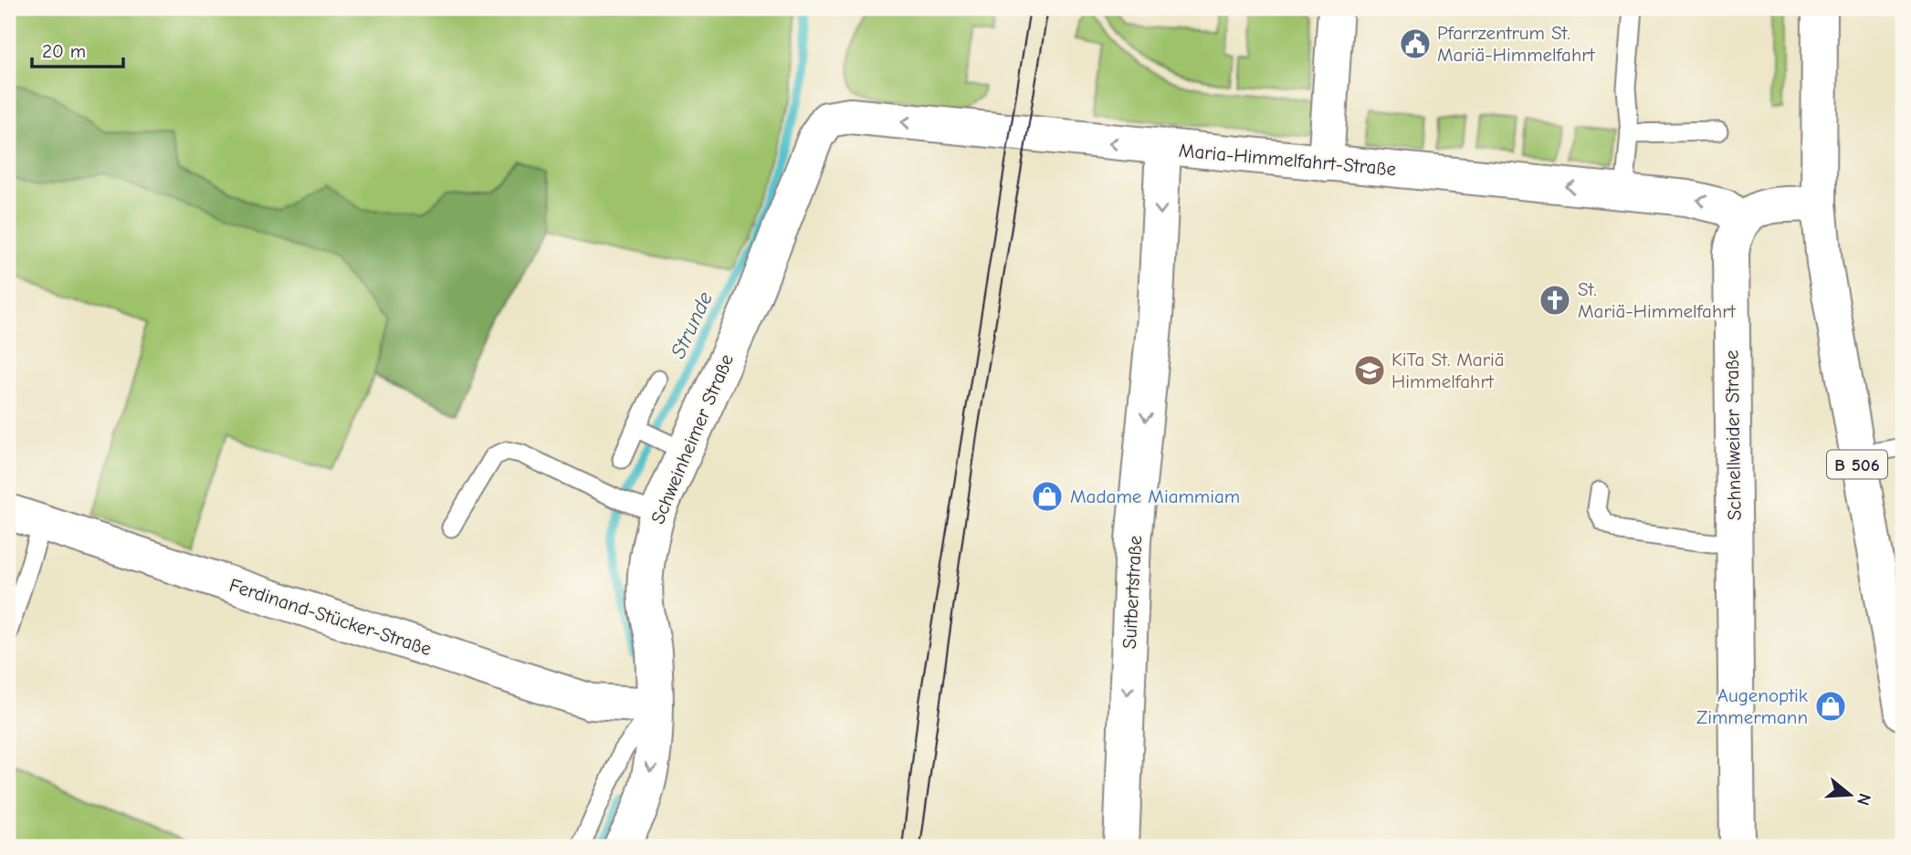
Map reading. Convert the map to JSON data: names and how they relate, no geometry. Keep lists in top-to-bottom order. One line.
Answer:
{"streets":{"street":["Maria-Himmelfahrt-Straße","Schnellweider Straße","Schweinheimer Straße","B 506","Suitbertstraße","Ferdinand-Stücker-Straße"]},"crossings":[["Maria-Himmelfahrt-Straße","Schnellweider Straße"],["Maria-Himmelfahrt-Straße","Schweinheimer Straße"],["Maria-Himmelfahrt-Straße","Suitbertstraße"],["Schweinheimer Straße","Ferdinand-Stücker-Straße"]],"one_way":["Maria-Himmelfahrt-Straße","Suitbertstraße"],"water":["Strunde"],"places":{"public building":["Pfarrzentrum St. Mariä-Himmelfahrt"],"church":["St. Mariä-Himmelfahrt"],"school or university":["KiTa St. Mariä Himmelfahrt"],"shop":["Madame Miammiam","Augenoptik Zimmermann"]},"scale_bar":"20 m","north":"right"}
